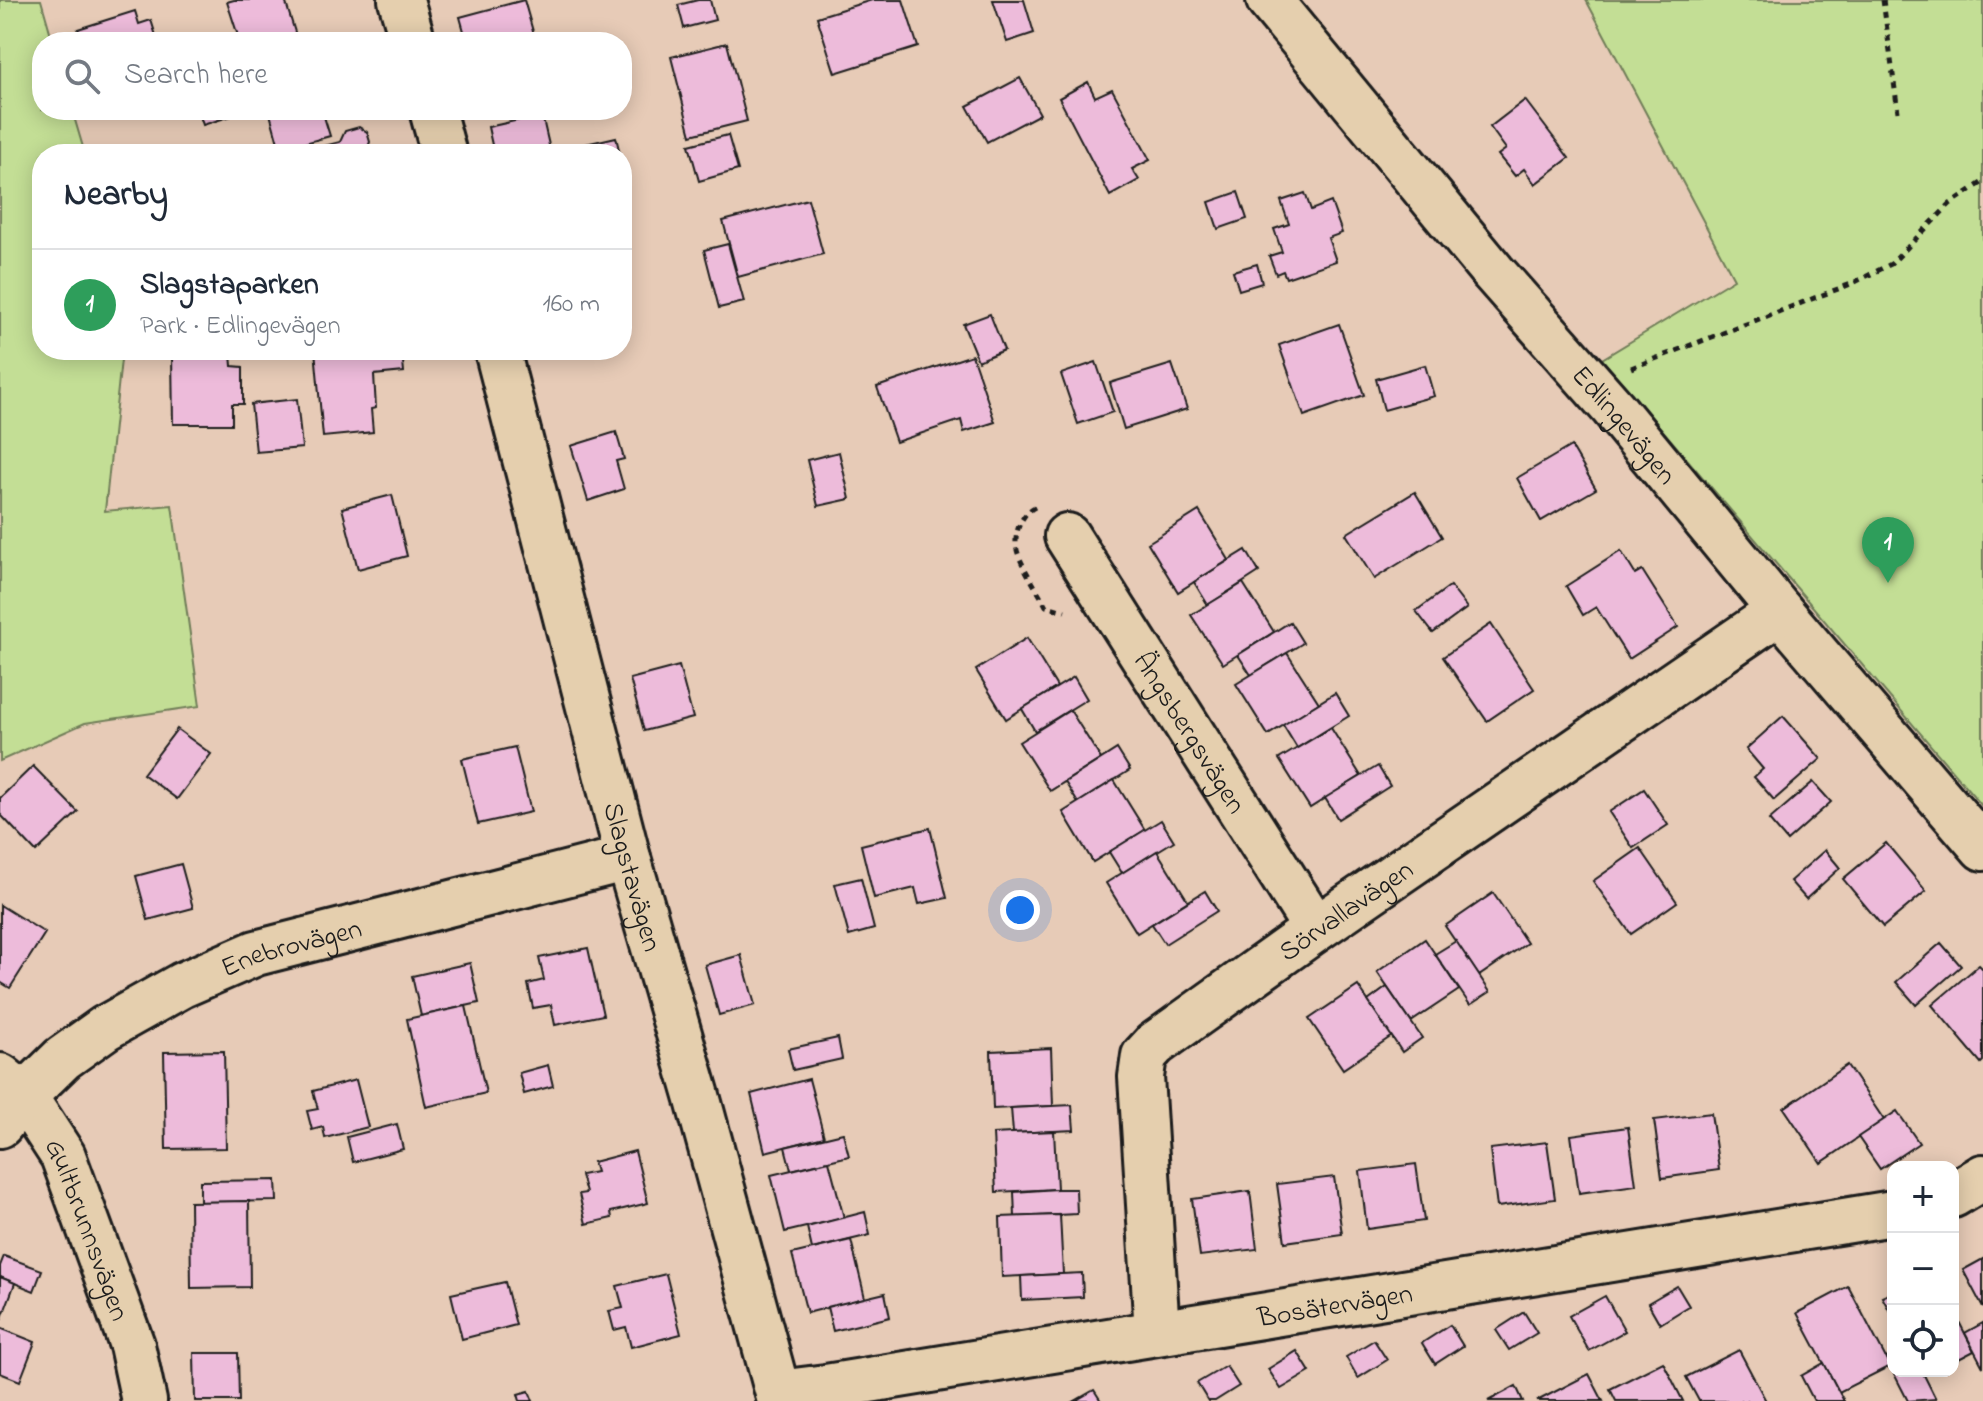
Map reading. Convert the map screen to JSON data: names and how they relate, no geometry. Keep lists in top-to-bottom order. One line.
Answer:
{"streets":{"street":["Edlingevägen","Ängsbergsvägen","Slagstavägen","Sörvallavägen","Enebrovägen","Gultbrunnsvägen","Bosätervägen"]},"crossings":[["Edlingevägen","Sörvallavägen"],["Ängsbergsvägen","Sörvallavägen"],["Slagstavägen","Enebrovägen"],["Slagstavägen","Bosätervägen"],["Sörvallavägen","Bosätervägen"],["Enebrovägen","Gultbrunnsvägen"]],"page":{"search":"Search here","heading":"Nearby","list":[{"mark":"1","name":"Slagstaparken","note":"Park · Edlingevägen","value":"160 m"}],"pins":"1","map_buttons":["+","−"]}}
